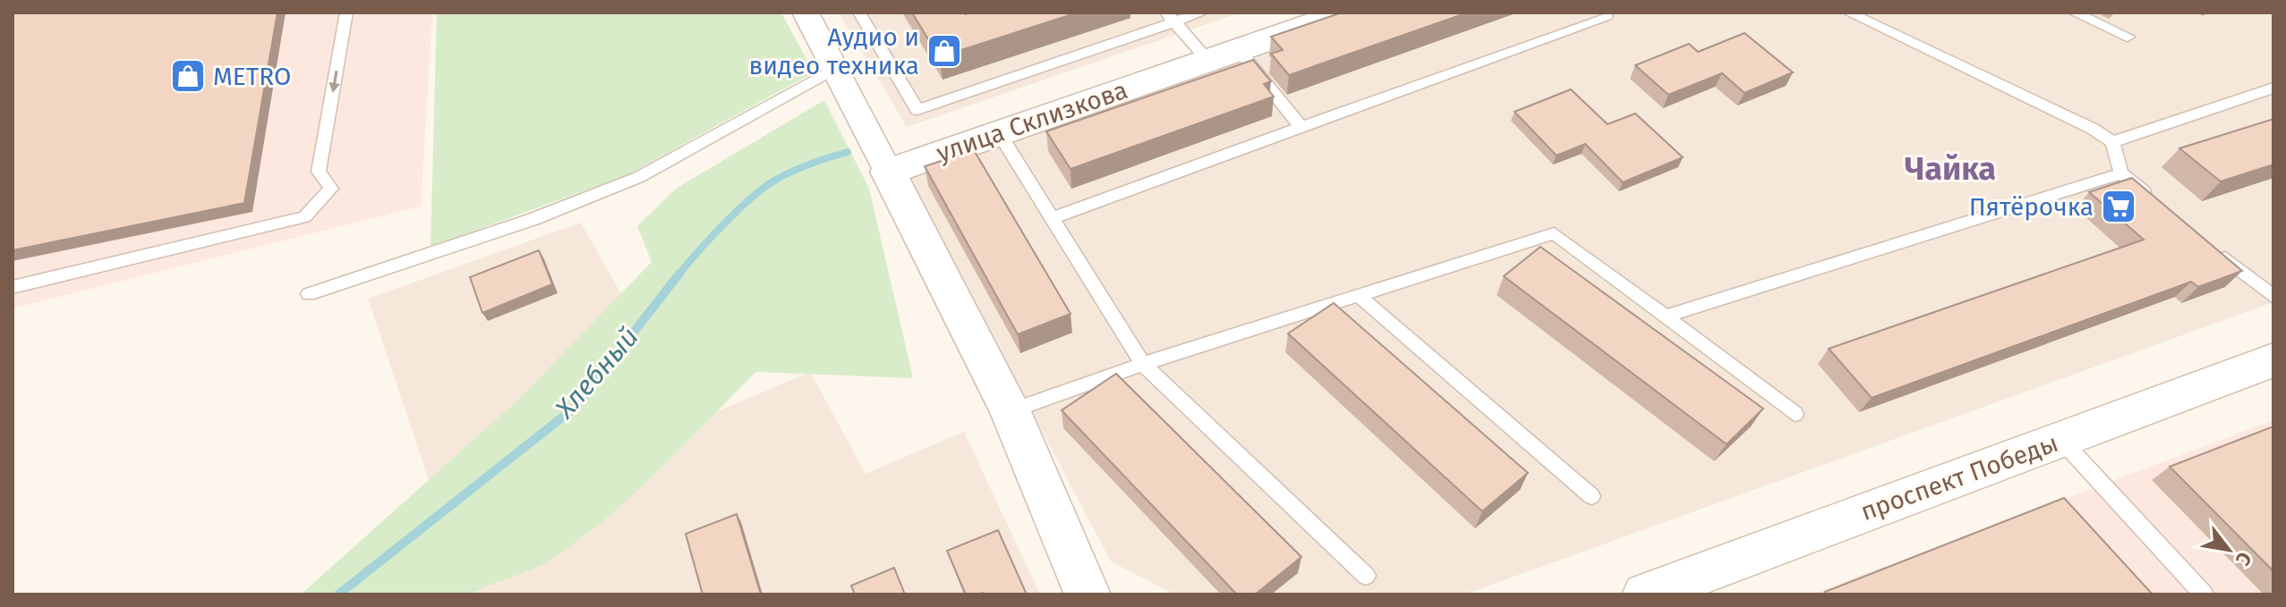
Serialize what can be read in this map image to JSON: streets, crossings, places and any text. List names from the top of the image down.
{
  "streets": {
    "street": ["улица Склизкова", "проспект Победы"]
  },
  "districts": ["Чайка"],
  "water": ["Хлебный"],
  "places": {
    "shop": ["Аудио и видео техника", "METRO"],
    "supermarket": ["Пятёрочка"]
  },
  "north": "bottom right"
}
